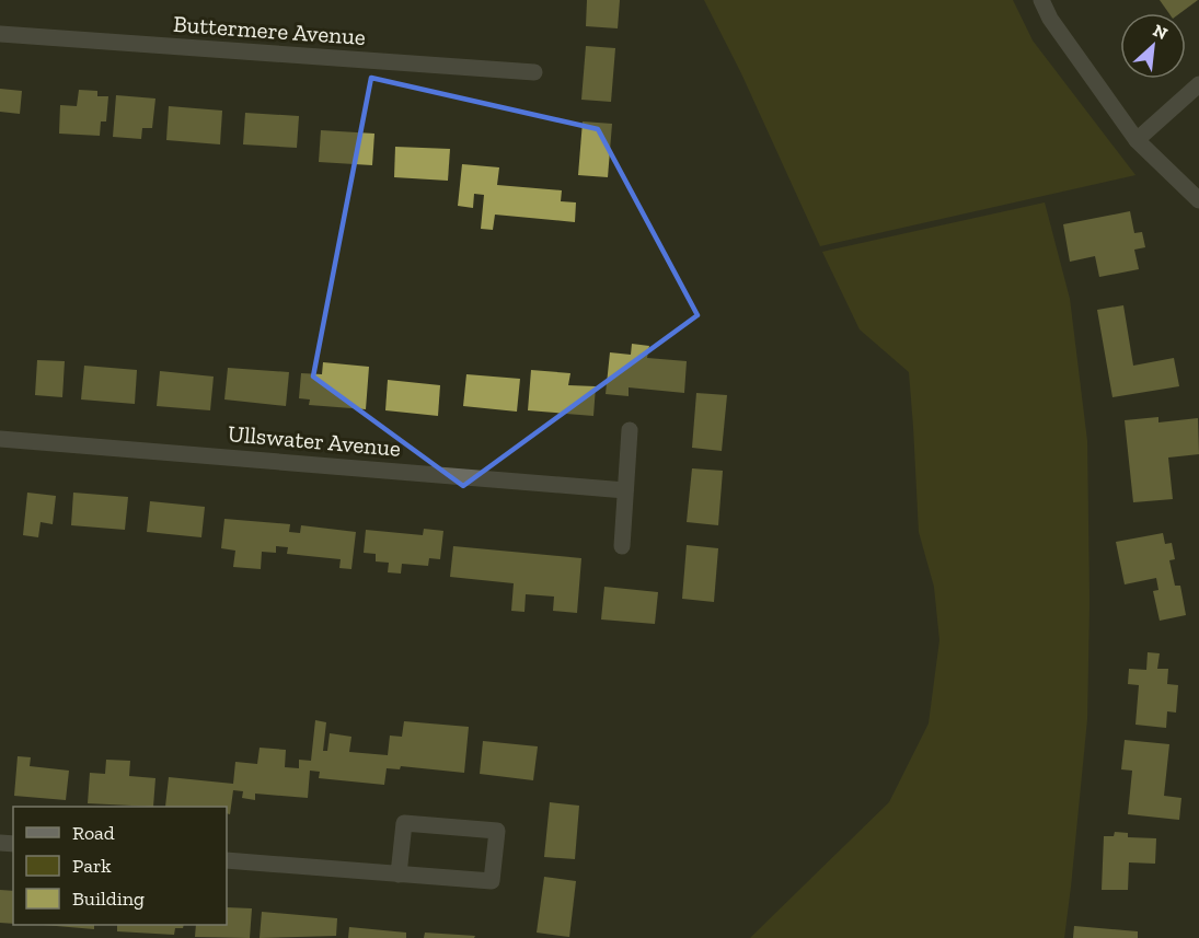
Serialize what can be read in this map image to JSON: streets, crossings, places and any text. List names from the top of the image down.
{
  "streets": {
    "street": ["Buttermere Avenue", "Ullswater Avenue"]
  },
  "legend": ["Road", "Park", "Building"],
  "north": "top right"
}
